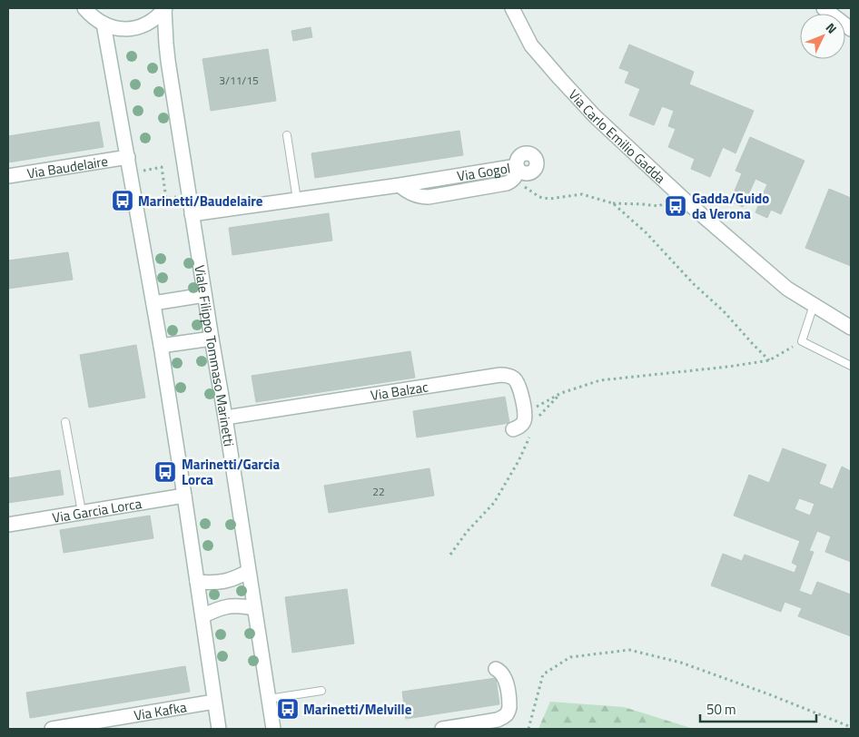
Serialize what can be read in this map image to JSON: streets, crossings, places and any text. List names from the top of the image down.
{
  "streets": {
    "street": [
      "Via Carlo Emilio Gadda",
      "Via Baudelaire",
      "Via Gogol",
      "Viale Filippo Tommaso Marinetti",
      "Via Balzac",
      "Via Garcia Lorca",
      "Via Kafka"
    ]
  },
  "crossings": [
    ["Via Gogol", "Viale Filippo Tommaso Marinetti"],
    ["Viale Filippo Tommaso Marinetti", "Via Balzac"]
  ],
  "places": {
    "bus stop": [
      "Marinetti/Baudelaire",
      "Gadda/Guido da Verona",
      "Marinetti/Garcia Lorca",
      "Marinetti/Melville"
    ]
  },
  "house_numbers": ["3/11/15", "22"],
  "scale_bar": "50 m",
  "north": "top right"
}
